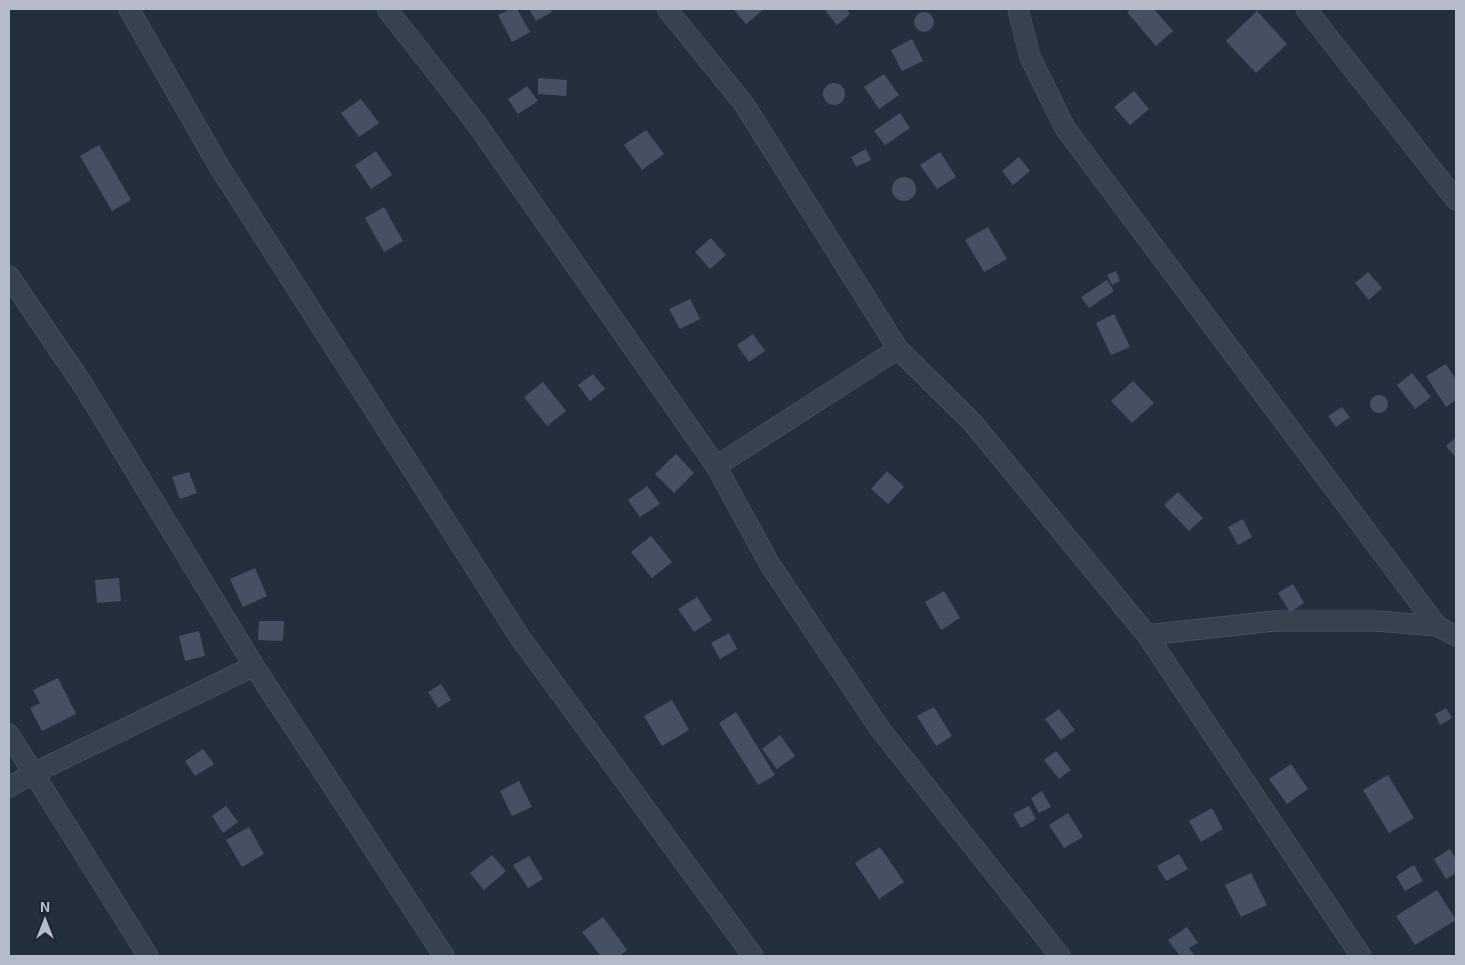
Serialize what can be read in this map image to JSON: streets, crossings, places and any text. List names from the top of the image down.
{
  "north": "top"
}
